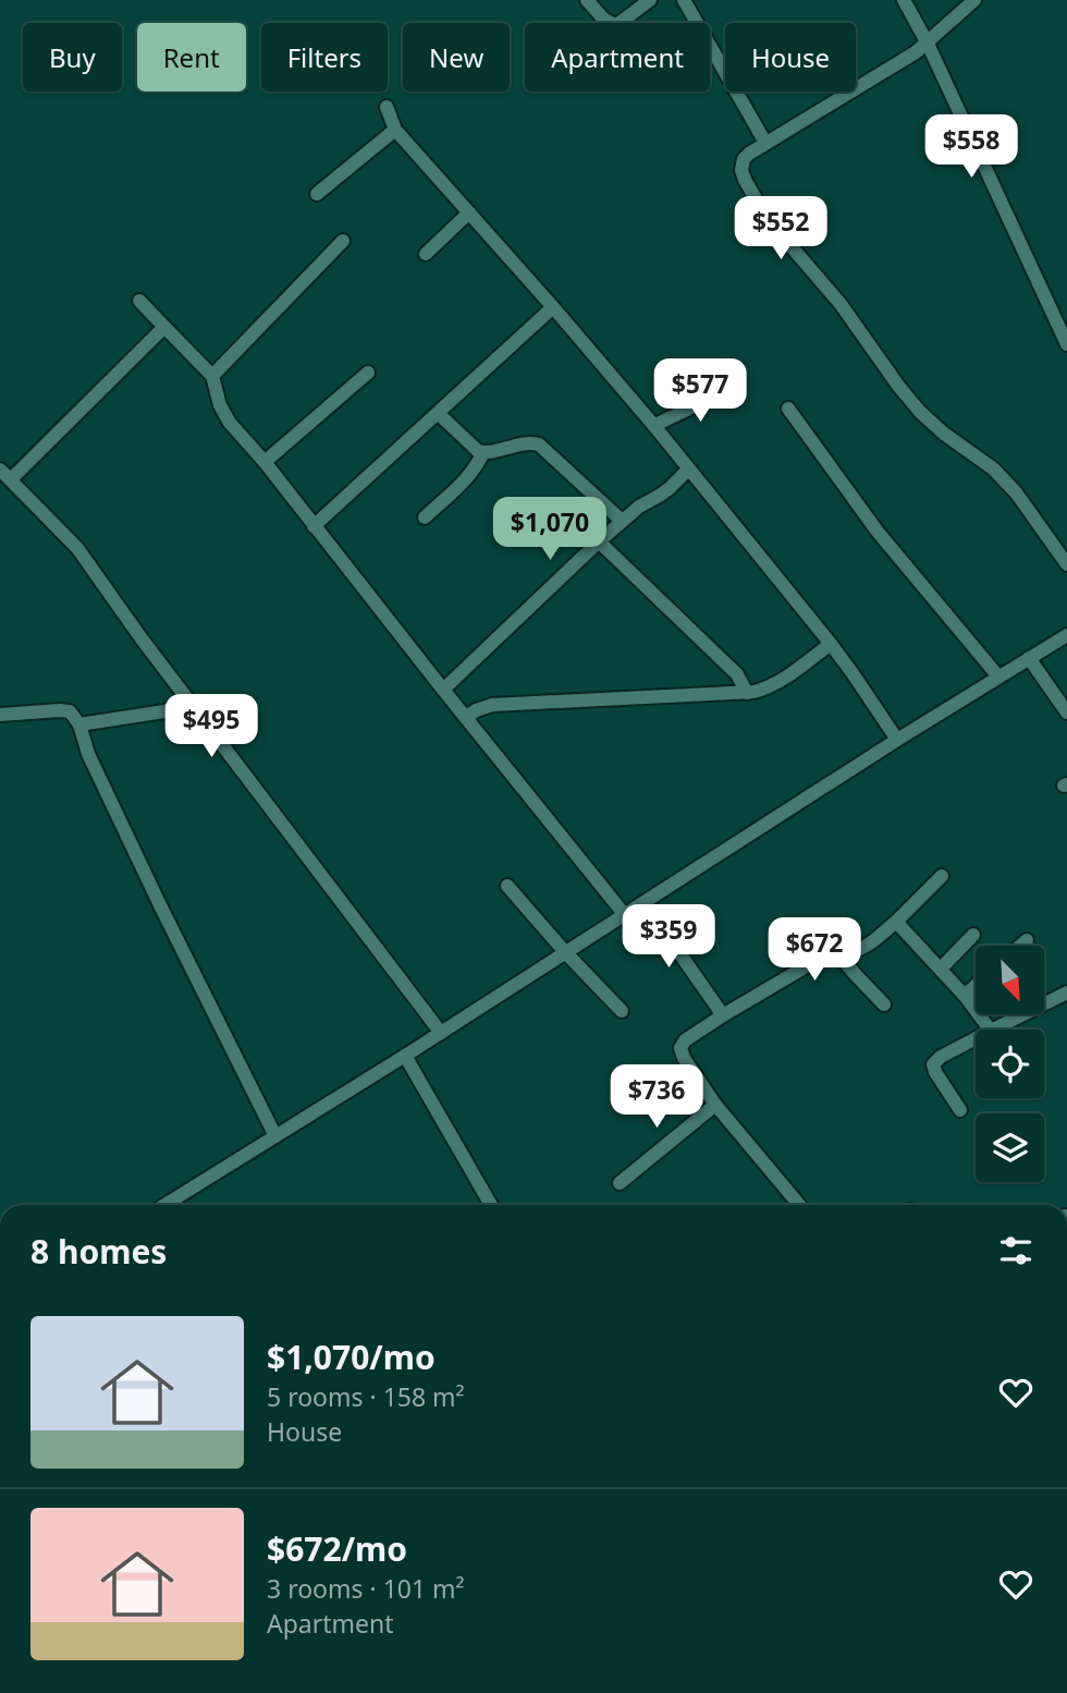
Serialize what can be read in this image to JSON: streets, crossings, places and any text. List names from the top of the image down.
{
  "north": "bottom right",
  "page": {
    "chip": [
      "Buy",
      "Rent",
      "Filters",
      "New",
      "Apartment",
      "House"
    ],
    "price": [
      "$558",
      "$552",
      "$577",
      "$1,070",
      "$495",
      "$359",
      "$672",
      "$736"
    ],
    "heading": "8 homes",
    "list": [
      {
        "name": "$1,070/mo",
        "note": "5 rooms · 158 m² · House"
      },
      {
        "name": "$672/mo",
        "note": "3 rooms · 101 m² · Apartment"
      }
    ]
  }
}
